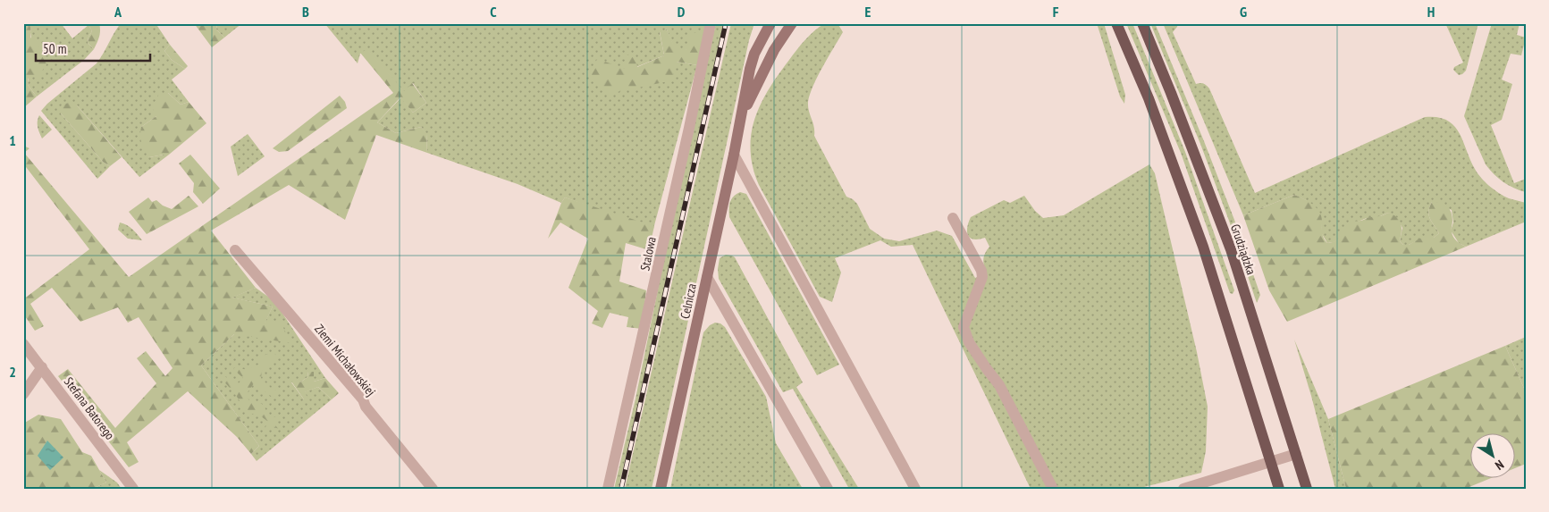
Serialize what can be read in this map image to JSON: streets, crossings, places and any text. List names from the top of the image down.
{
  "streets": {
    "main road": ["Grudziądzka"],
    "street": [
      "Stalowa",
      "Celnicza",
      "Ziemi Michałowskiej",
      "Stefana Batorego"
    ]
  },
  "scale_bar": "50 m",
  "north": "bottom right",
  "grid": {
    "columns": [
      "A",
      "B",
      "C",
      "D",
      "E",
      "F",
      "G",
      "H"
    ],
    "rows": ["1", "2"]
  }
}
